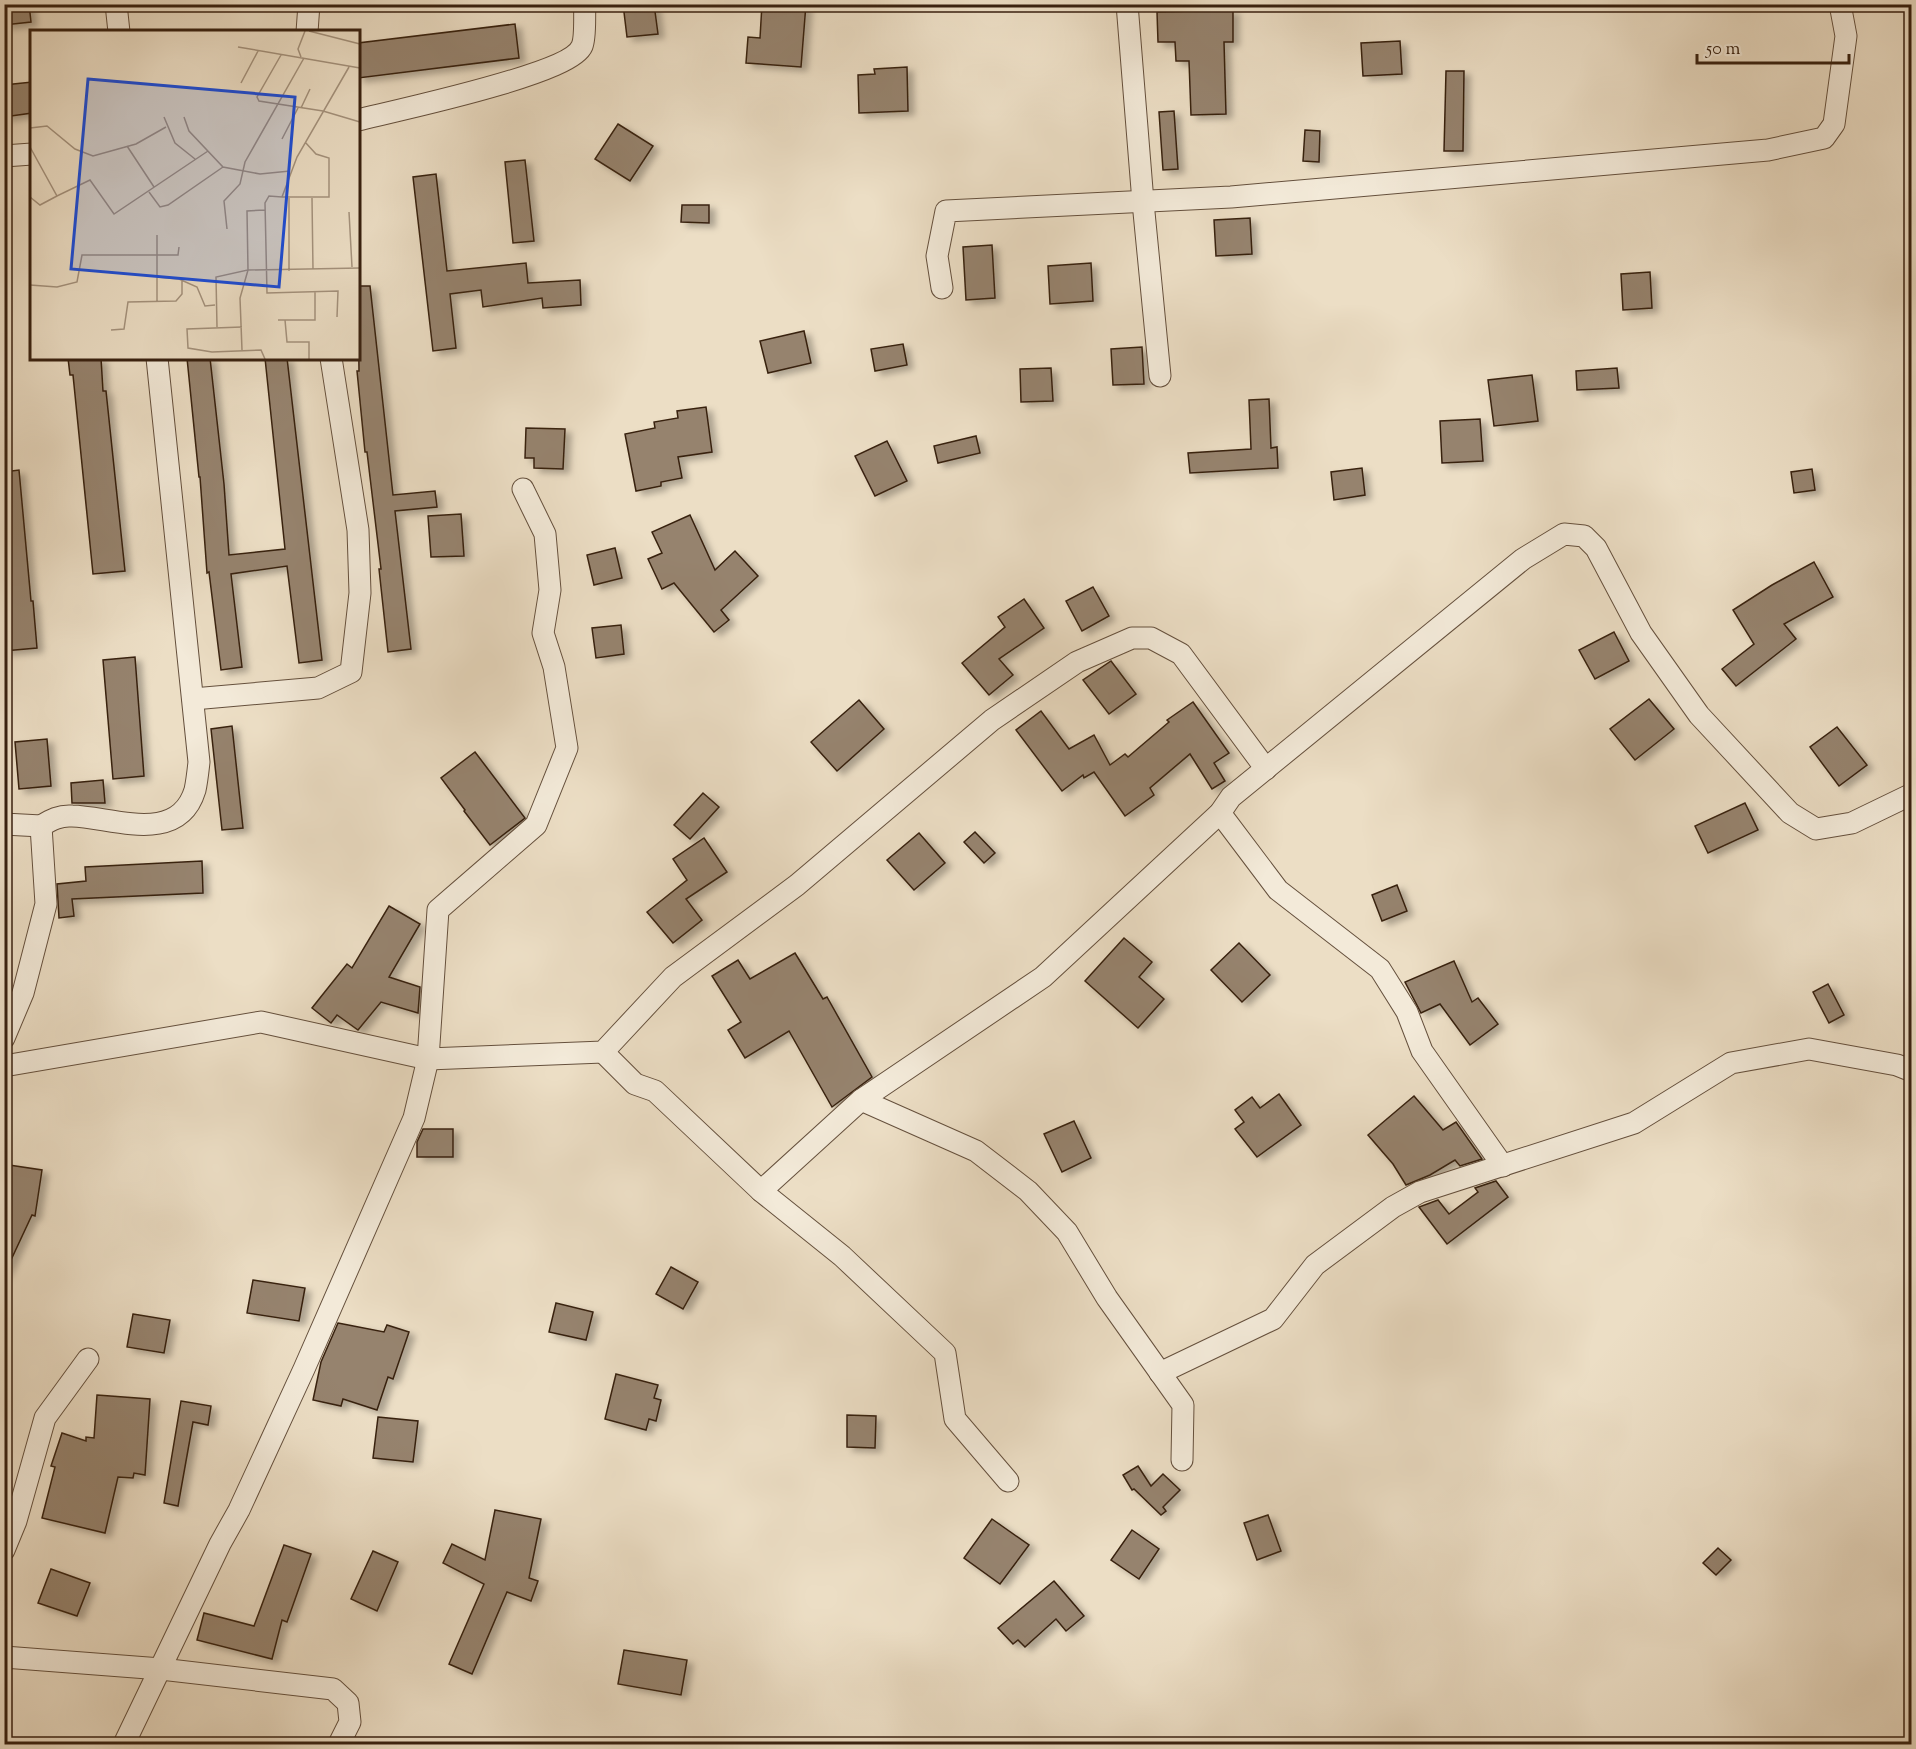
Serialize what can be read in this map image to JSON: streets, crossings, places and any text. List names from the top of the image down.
{
  "scale_bar": "50 m"
}
